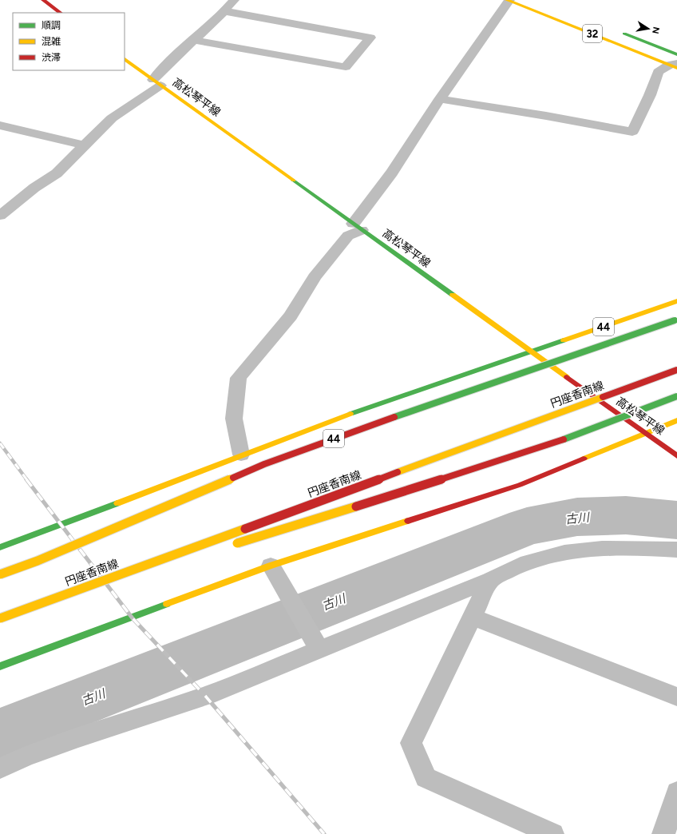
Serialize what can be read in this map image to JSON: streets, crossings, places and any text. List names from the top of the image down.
{
  "streets": {
    "main road": [
      "32",
      "高松琴平線",
      "44",
      "円座香南線"
    ]
  },
  "crossings": [
    ["高松琴平線", "44"]
  ],
  "water": ["古川"],
  "legend": ["順調", "混雑", "渋滞"],
  "north": "right"
}
